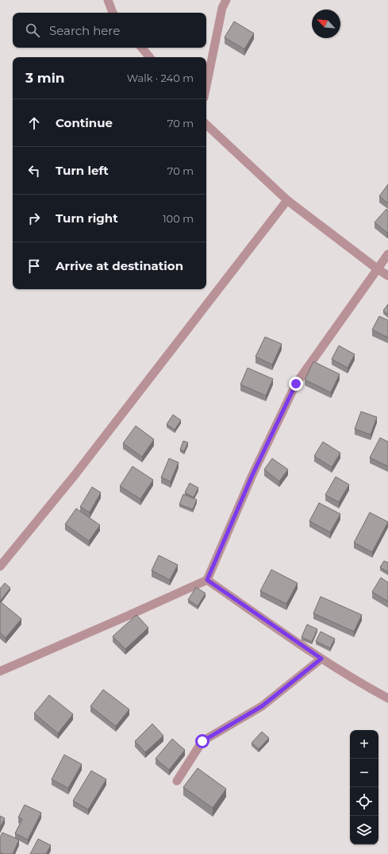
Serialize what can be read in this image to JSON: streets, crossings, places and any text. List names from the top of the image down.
{
  "north": "top left",
  "page": {
    "search": "Search here",
    "heading": ["3 min", "Walk · 240 m"],
    "list": [
      ["Continue", "70 m"],
      ["Turn left", "70 m"],
      ["Turn right", "100 m"],
      "Arrive at destination"
    ],
    "map_buttons": ["+", "−"]
  }
}
